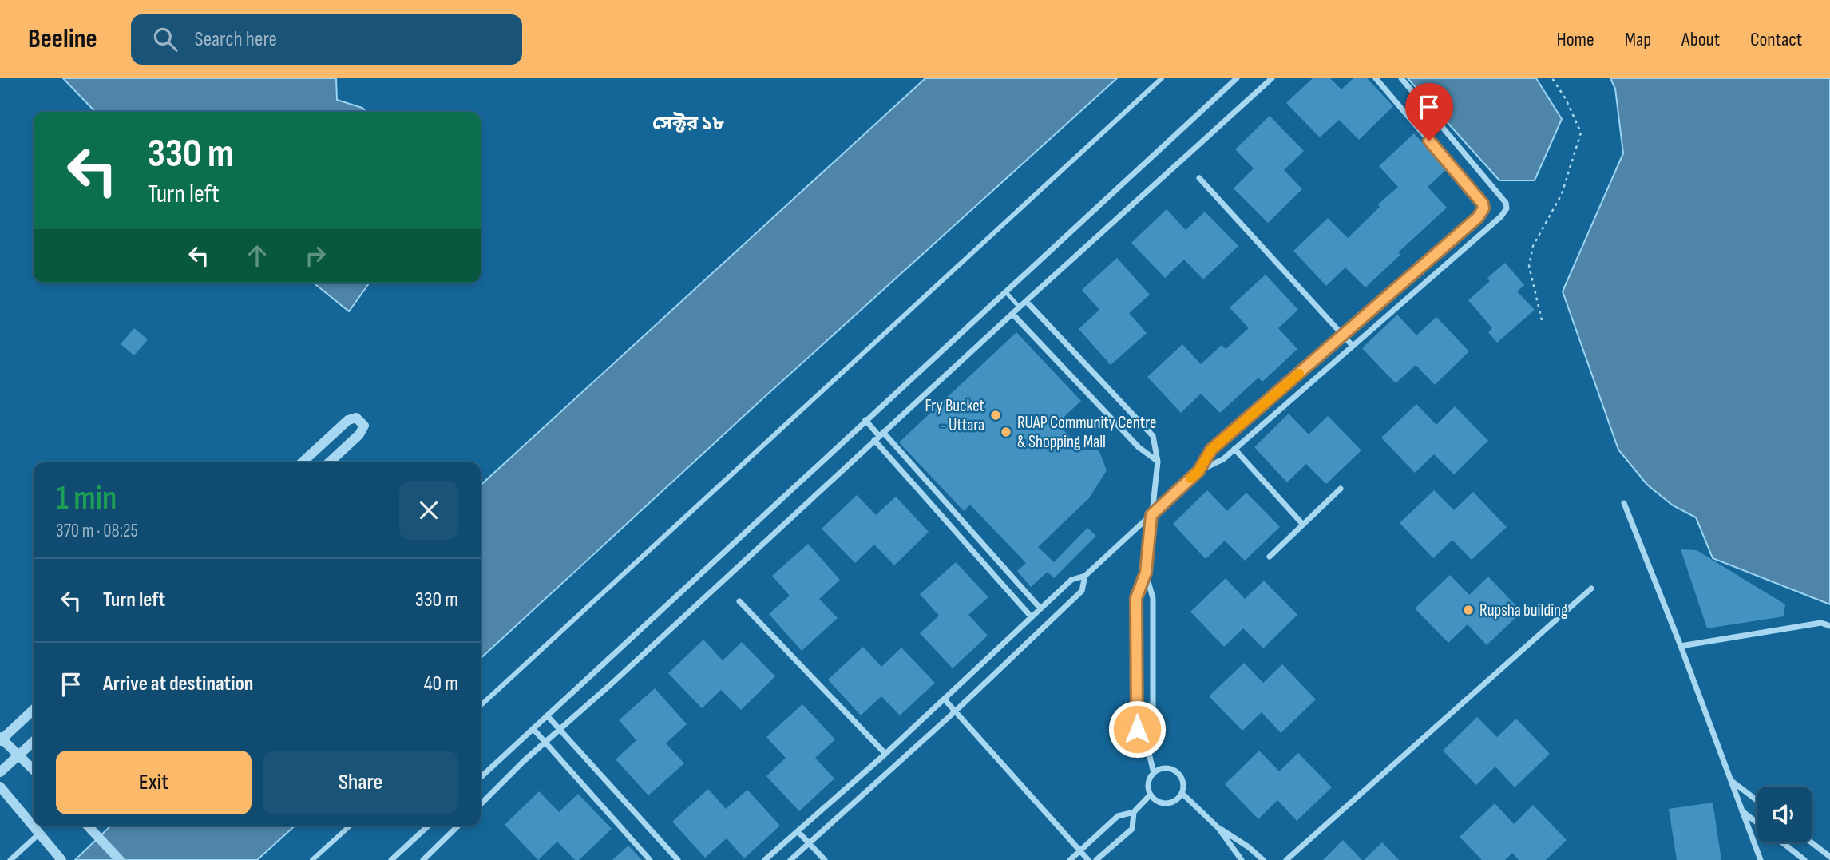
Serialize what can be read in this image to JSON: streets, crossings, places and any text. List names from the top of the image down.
{
  "districts": ["সেক্টর ১৮"],
  "places": ["Fry Bucket - Uttara", "RUAP Community Centre & Shopping Mall", "Rupsha building"],
  "page": {
    "header": "Beeline",
    "search": "Search here",
    "nav": [
      "Home",
      "Map",
      "About",
      "Contact"
    ],
    "turn": ["330 m", "Turn left"],
    "heading": ["1 min", "370 m · 08:25"],
    "list": [
      {
        "name": "Turn left",
        "value": "330 m"
      },
      {
        "name": "Arrive at destination",
        "value": "40 m"
      }
    ],
    "buttons": ["Exit", "Share"]
  }
}
